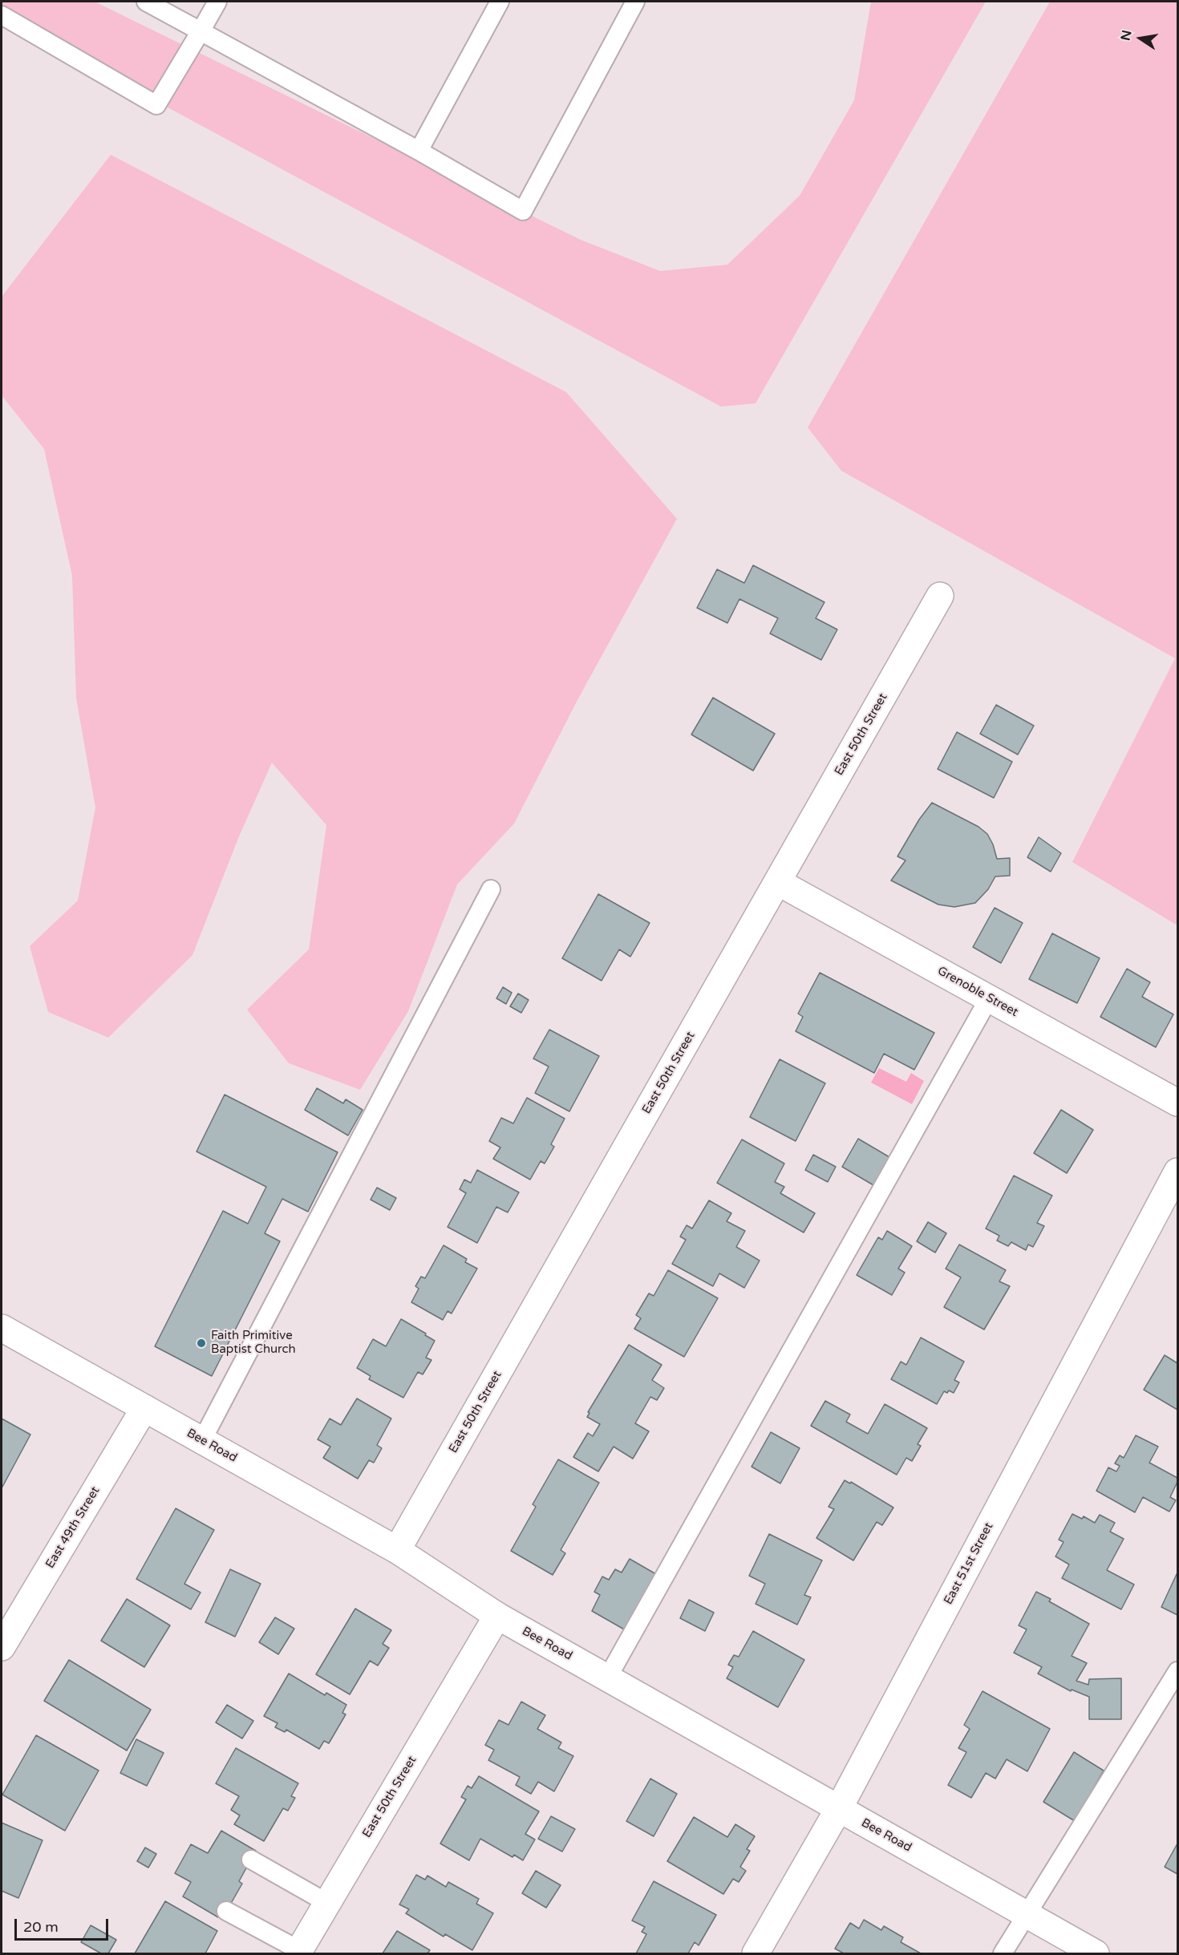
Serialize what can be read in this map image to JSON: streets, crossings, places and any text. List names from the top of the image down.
{
  "streets": {
    "street": [
      "East 50th Street",
      "Grenoble Street",
      "Bee Road",
      "East 49th Street",
      "East 51st Street"
    ]
  },
  "crossings": [
    ["East 50th Street", "Grenoble Street"],
    ["East 50th Street", "Bee Road"],
    ["Bee Road", "East 49th Street"],
    ["Bee Road", "East 51st Street"]
  ],
  "places": ["Faith Primitive Baptist Church"],
  "scale_bar": "20 m",
  "north": "left"
}
